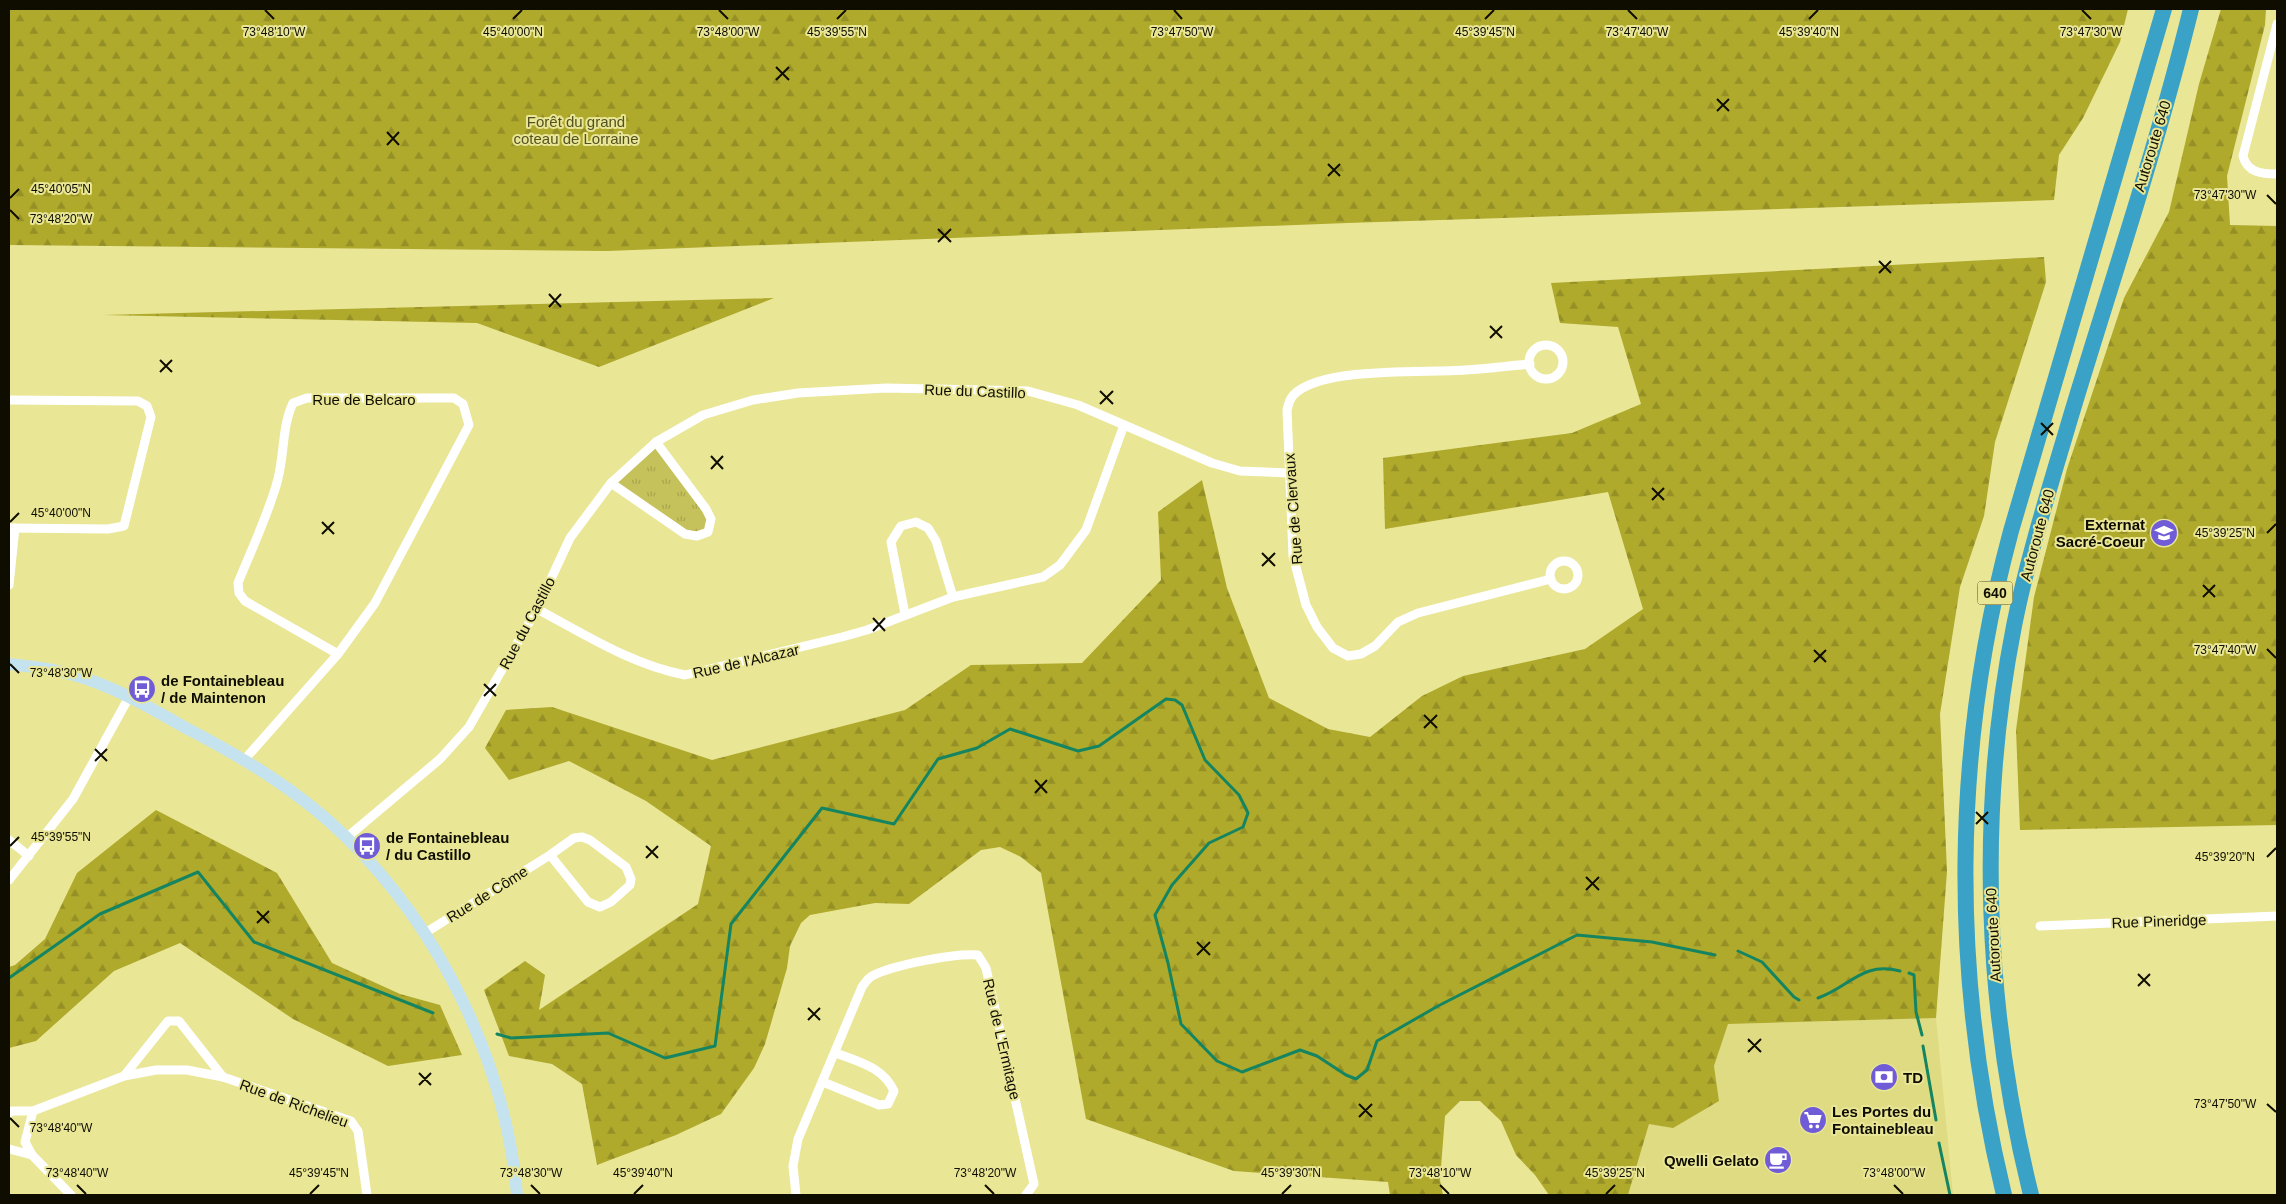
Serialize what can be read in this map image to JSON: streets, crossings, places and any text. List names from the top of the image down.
{
  "streets": {
    "highway": ["Autoroute 640", "640"],
    "street": [
      "Rue du Castillo",
      "Rue de Belcaro",
      "Rue de Clervaux",
      "Rue de l'Alcazar",
      "Rue de Côme",
      "Rue Pineridge",
      "Rue de L'Ermitage",
      "Rue de Richelieu"
    ]
  },
  "crossings": [
    ["Rue du Castillo", "Rue de Clervaux"],
    ["Rue du Castillo", "Rue de l'Alcazar"]
  ],
  "parks": ["Forêt du grand coteau de Lorraine"],
  "places": {
    "school or university": ["Externat Sacré-Coeur"],
    "bus stop": ["de Fontainebleau / de Maintenon", "de Fontainebleau / du Castillo"],
    "bank": ["TD"],
    "supermarket": ["Les Portes du Fontainebleau"],
    "cafe": ["Qwelli Gelato"]
  },
  "coordinates": [
    "73°47'40\"W",
    "73°47'30\"W",
    "73°48'10\"W",
    "45°40'00\"N",
    "73°48'00\"W",
    "45°39'55\"N",
    "73°47'50\"W",
    "45°39'45\"N",
    "45°39'40\"N",
    "45°40'05\"N",
    "73°48'20\"W",
    "45°39'25\"N",
    "73°48'30\"W",
    "45°39'20\"N",
    "73°48'40\"W",
    "45°39'30\"N"
  ]
}
